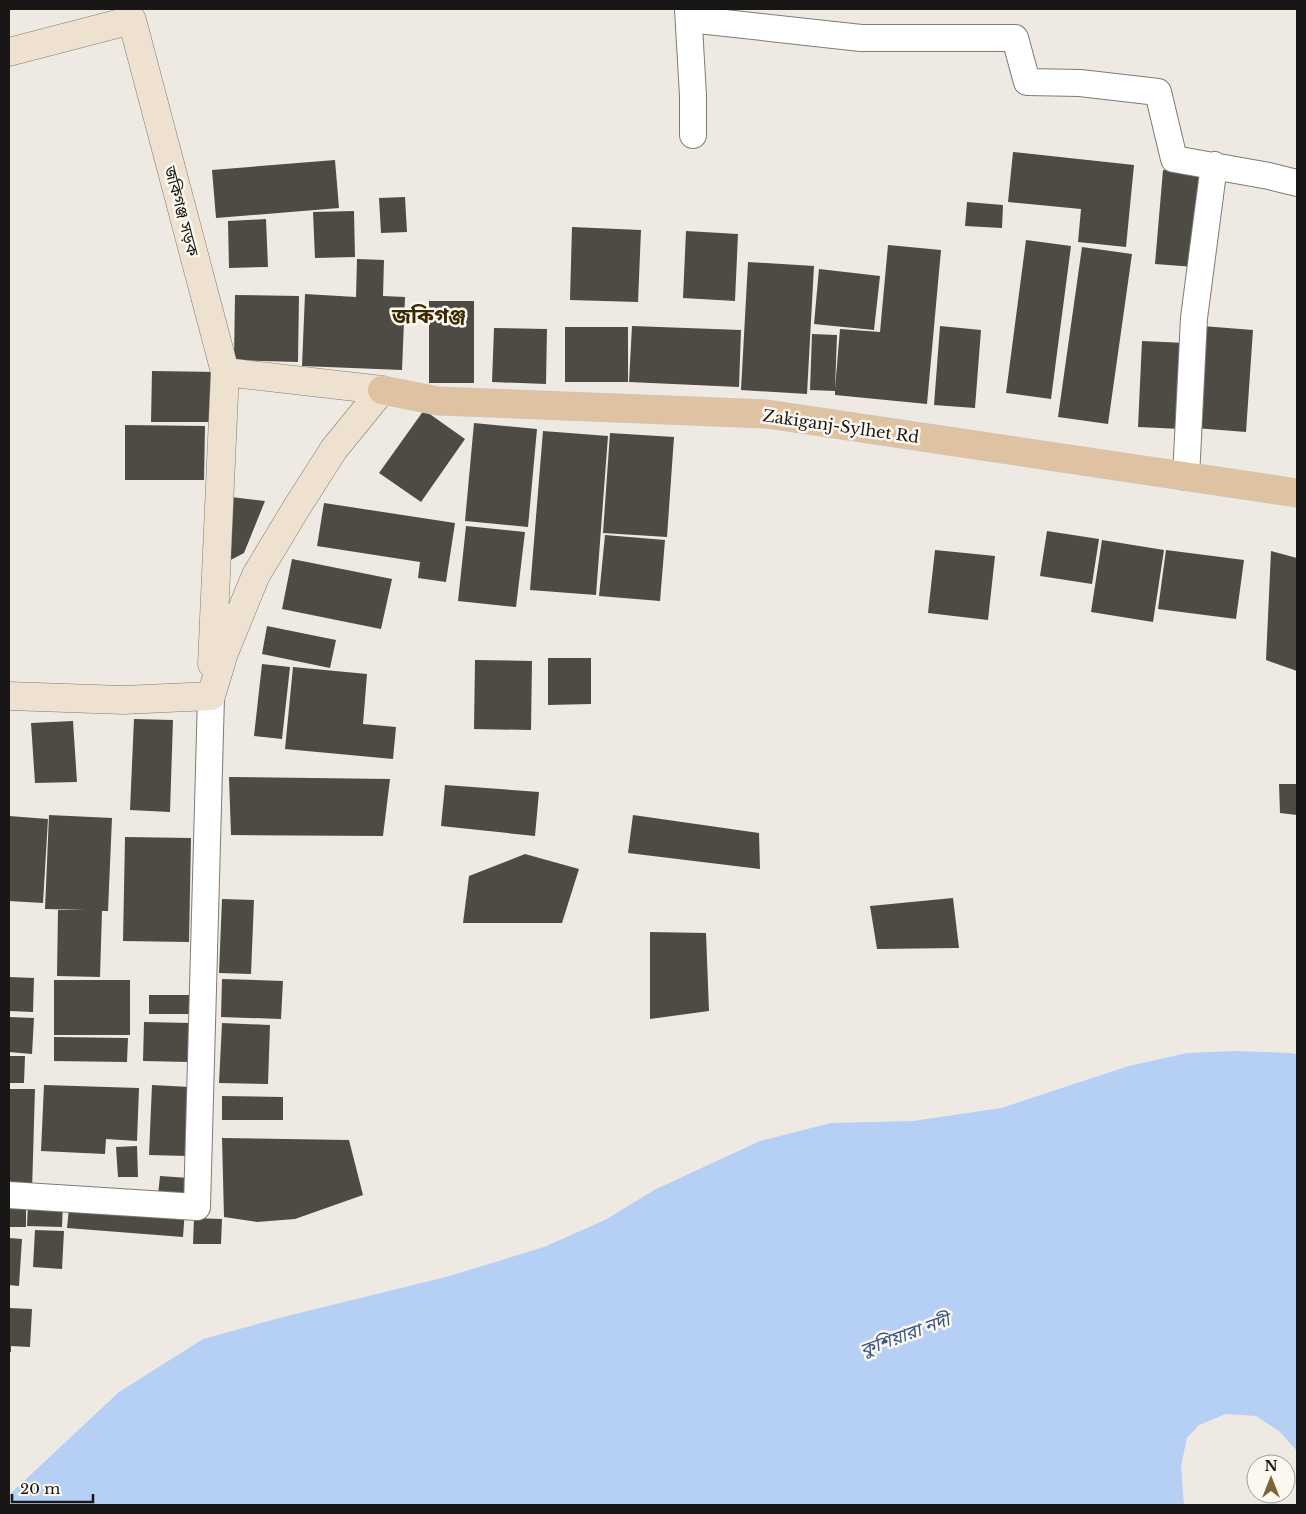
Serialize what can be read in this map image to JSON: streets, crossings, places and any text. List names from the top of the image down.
{
  "streets": {
    "main road": ["Zakiganj-Sylhet Rd"],
    "street": ["জকিগঞ্জ সড়ক"]
  },
  "districts": ["জকিগঞ্জ"],
  "water": ["কুশিয়ারা নদী"],
  "scale_bar": "20 m",
  "north": "top"
}
